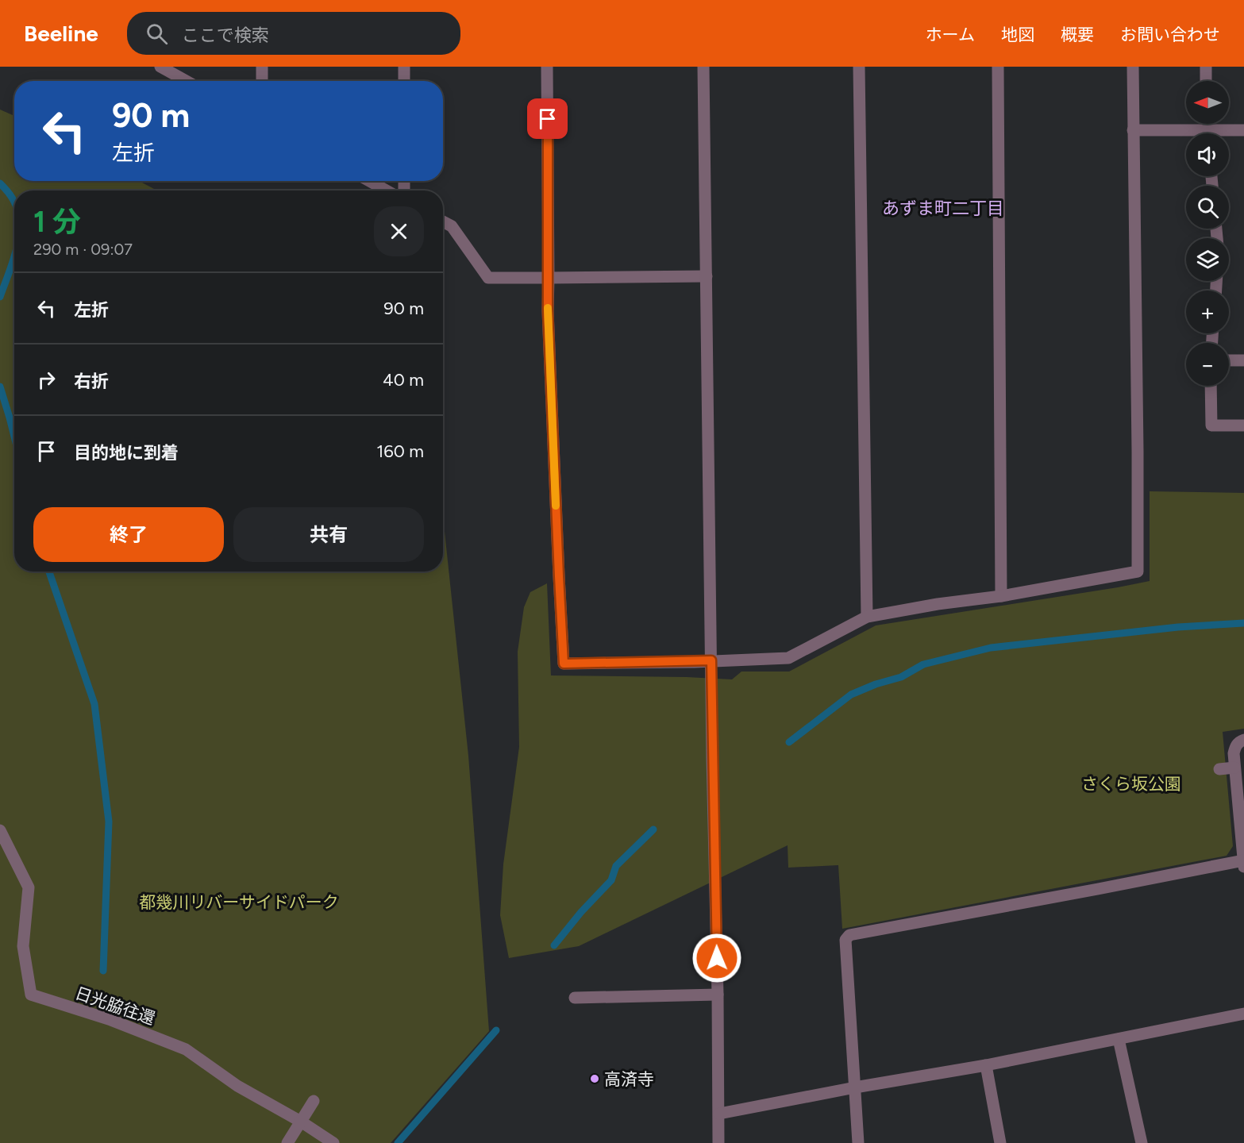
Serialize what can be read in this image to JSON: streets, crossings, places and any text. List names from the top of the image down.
{
  "streets": {
    "street": ["日光脇往還"]
  },
  "districts": ["あずま町二丁目"],
  "parks": ["さくら坂公園", "都幾川リバーサイドパーク"],
  "places": ["高済寺"],
  "north": "left",
  "page": {
    "header": "Beeline",
    "search": "ここで検索",
    "nav": [
      "ホーム",
      "地図",
      "概要",
      "お問い合わせ"
    ],
    "map_buttons": ["+", "−"],
    "turn": ["90 m", "左折"],
    "heading": ["1 分", "290 m · 09:07"],
    "list": [
      {
        "name": "左折",
        "value": "90 m"
      },
      {
        "name": "右折",
        "value": "40 m"
      },
      {
        "name": "目的地に到着",
        "value": "160 m"
      }
    ],
    "buttons": ["終了", "共有"]
  }
}
